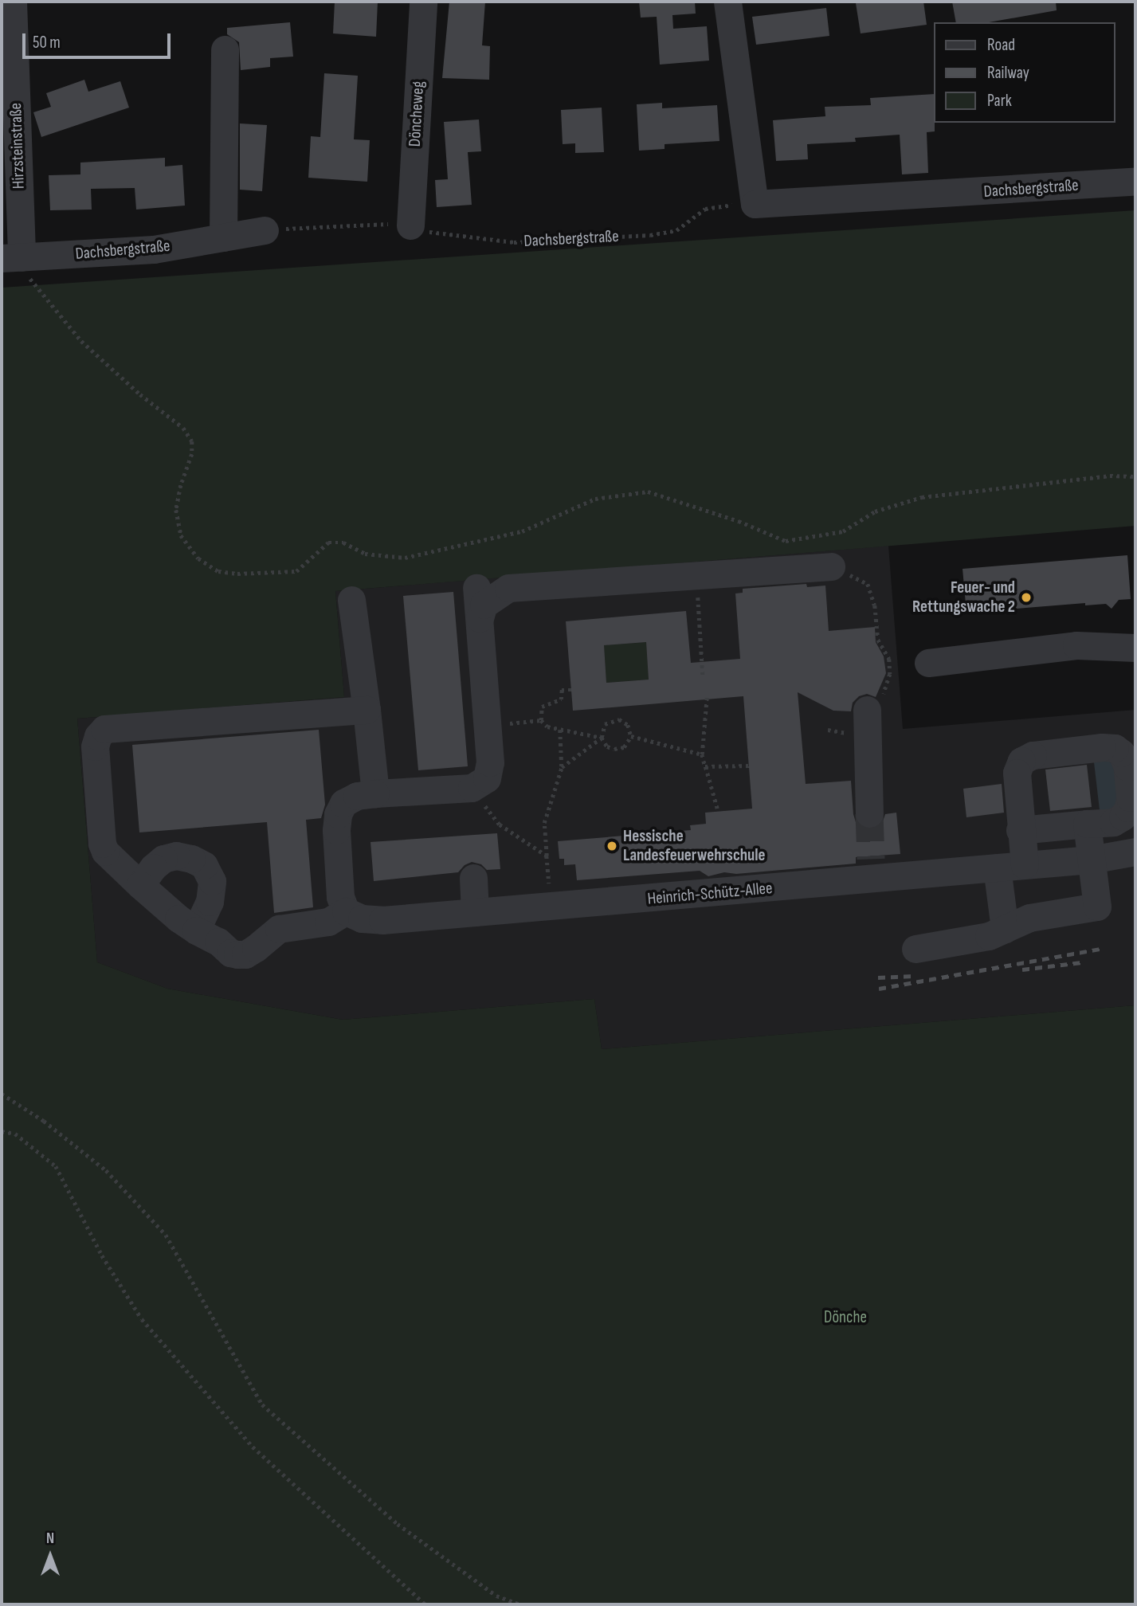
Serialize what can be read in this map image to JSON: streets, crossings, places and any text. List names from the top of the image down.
{
  "streets": {
    "street": [
      "Döncheweg",
      "Hirzsteinstraße",
      "Dachsbergstraße",
      "Heinrich-Schütz-Allee"
    ]
  },
  "crossings": [
    ["Döncheweg", "Dachsbergstraße"],
    ["Hirzsteinstraße", "Dachsbergstraße"]
  ],
  "parks": ["Dönche"],
  "places": ["Feuer- und Rettungswache 2", "Hessische Landesfeuerwehrschule"],
  "legend": ["Road", "Railway", "Park"],
  "scale_bar": "50 m",
  "north": "top"
}
